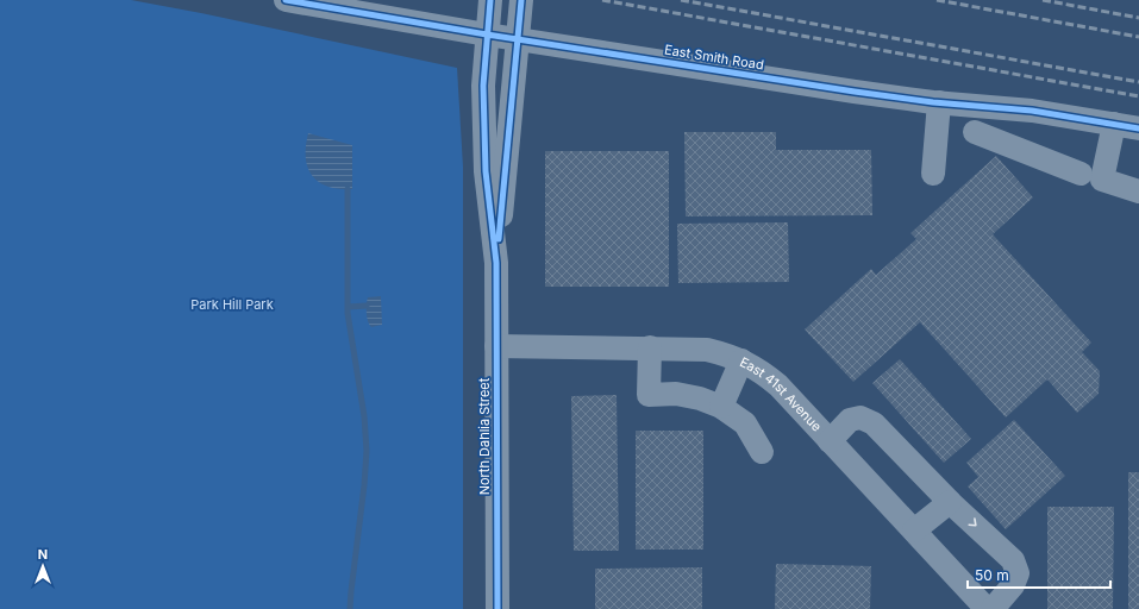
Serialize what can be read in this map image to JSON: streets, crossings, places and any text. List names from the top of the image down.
{
  "streets": {
    "street": ["East Smith Road", "East 41st Avenue", "North Dahlia Street"]
  },
  "crossings": [
    ["East Smith Road", "North Dahlia Street"],
    ["East 41st Avenue", "North Dahlia Street"]
  ],
  "parks": ["Park Hill Park"],
  "scale_bar": "50 m",
  "north": "top"
}
